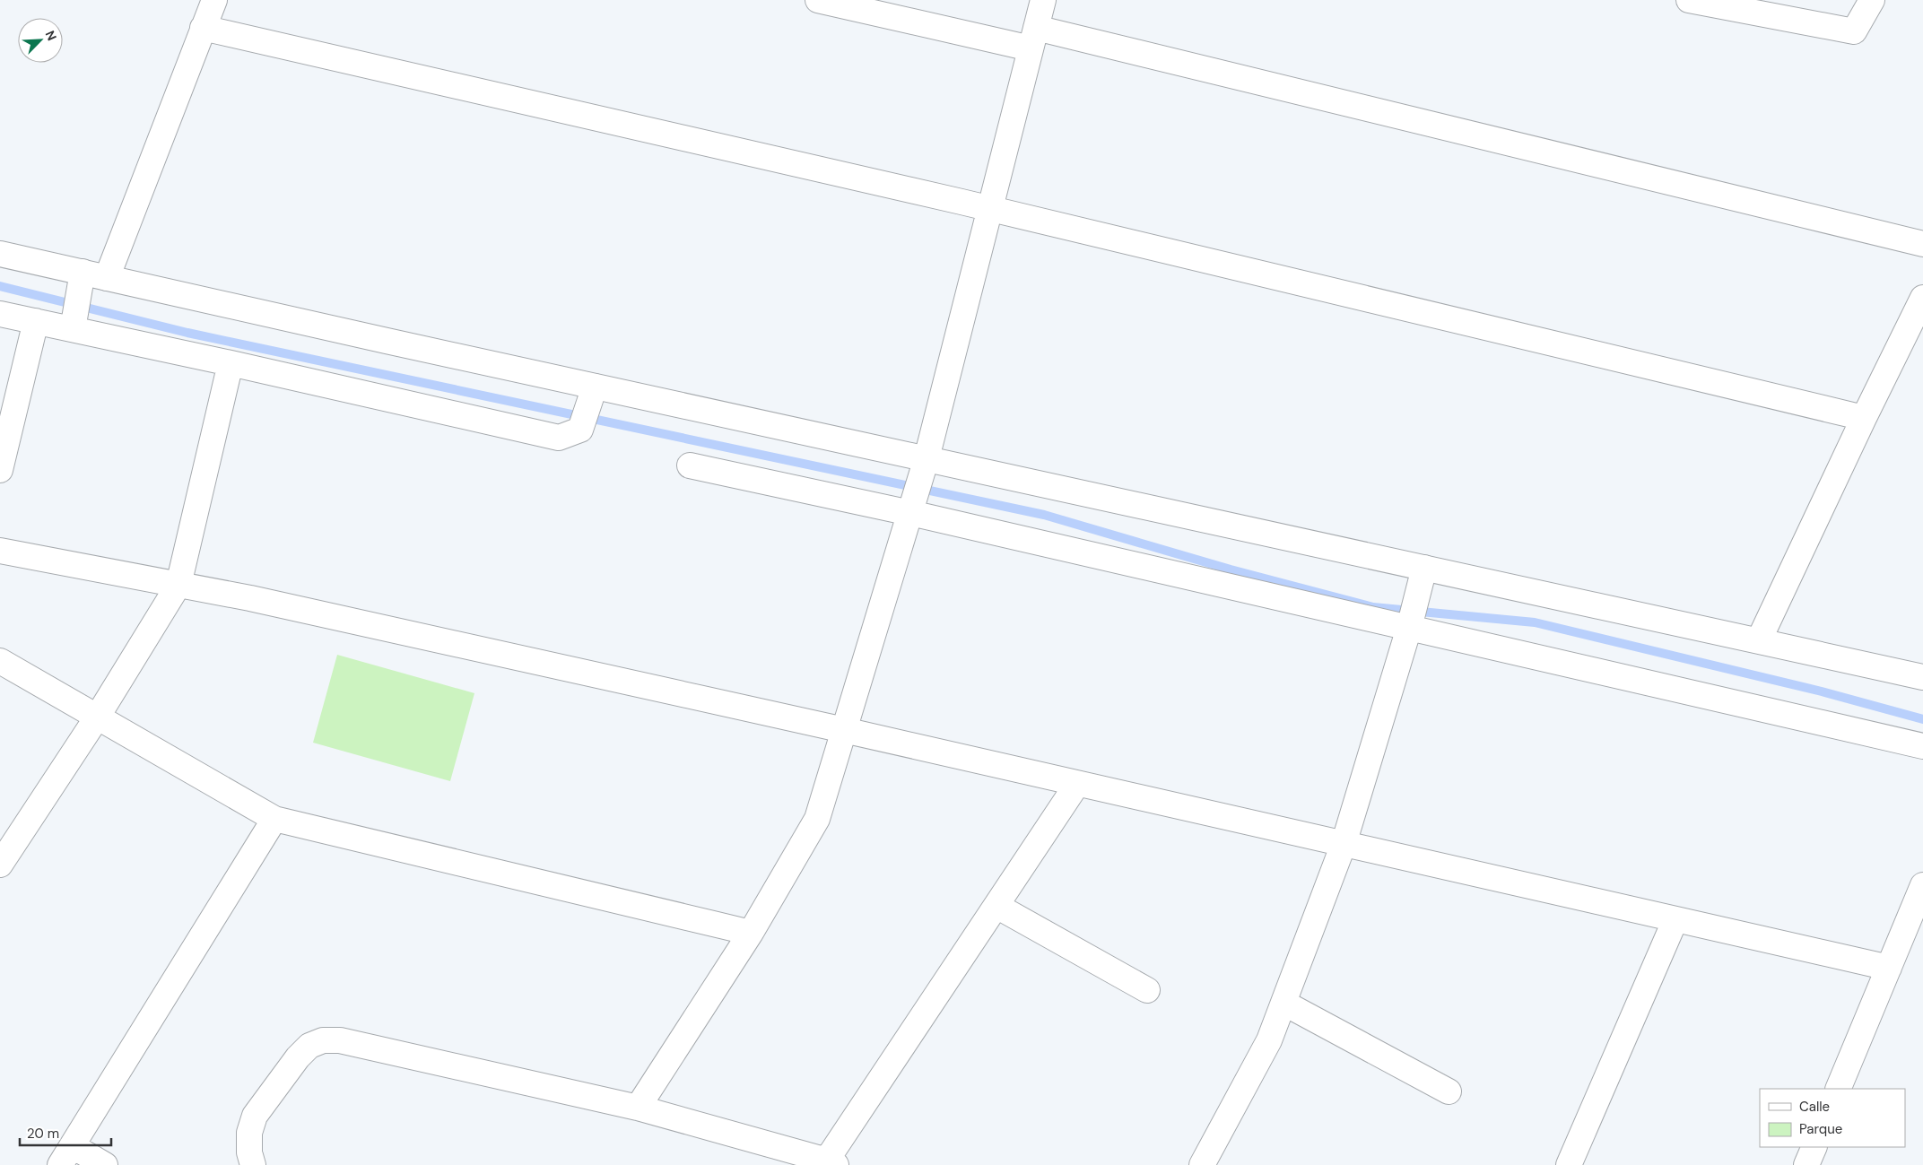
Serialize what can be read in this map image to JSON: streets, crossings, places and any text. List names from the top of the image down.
{
  "legend": ["Calle", "Parque"],
  "scale_bar": "20 m",
  "north": "top right"
}
